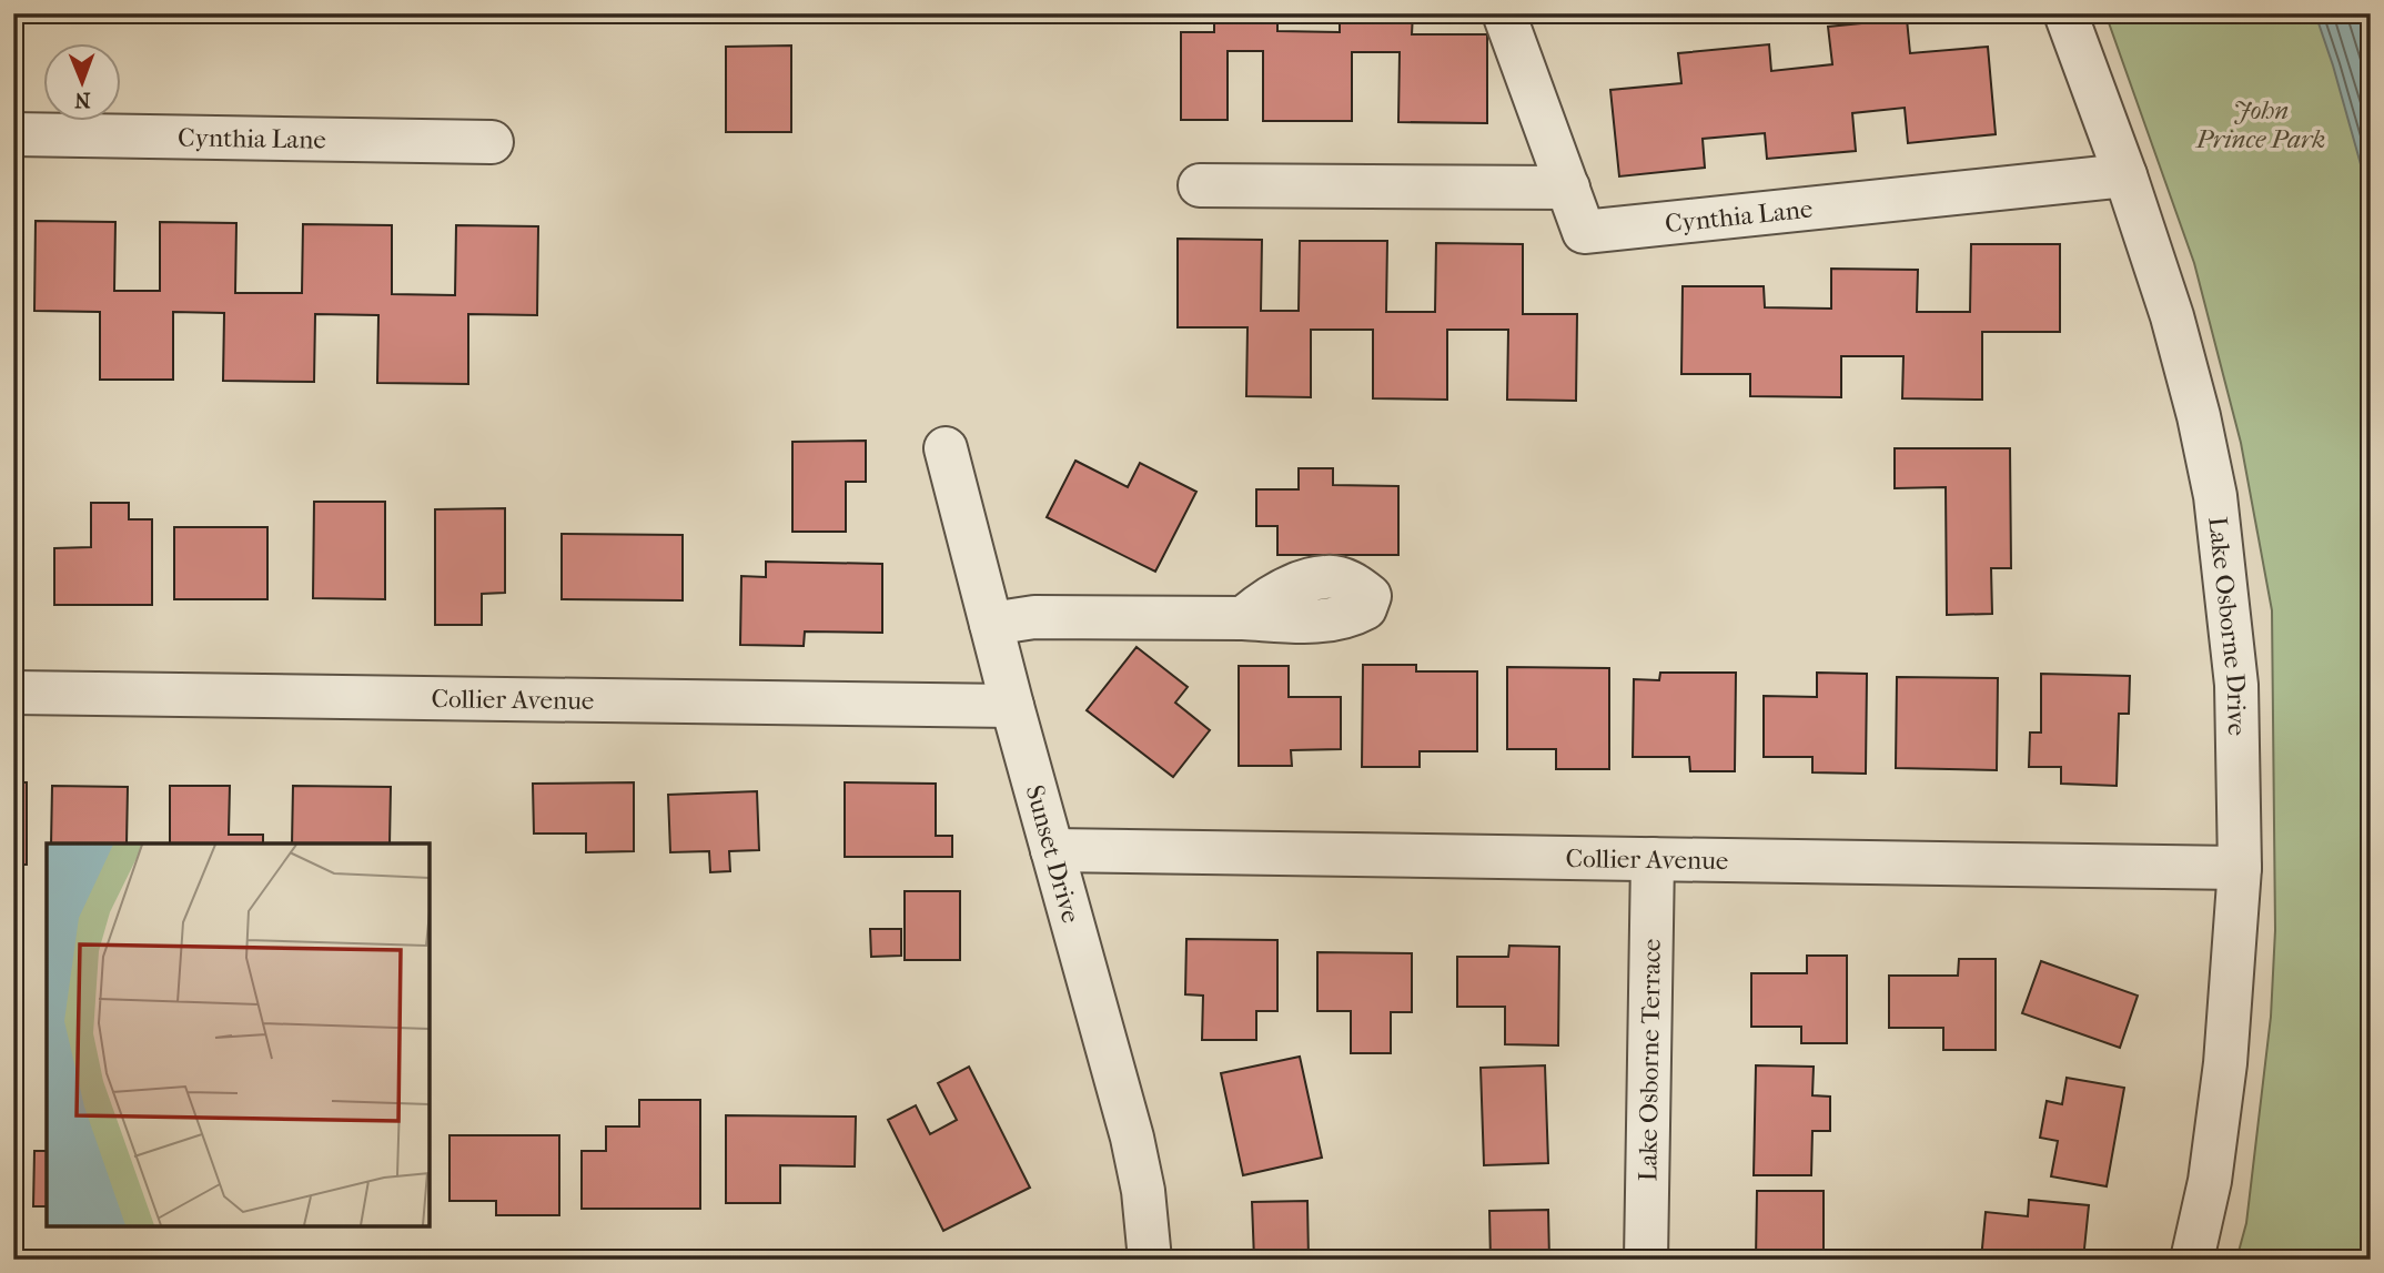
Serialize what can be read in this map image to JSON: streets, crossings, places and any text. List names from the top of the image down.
{
  "streets": {
    "street": [
      "Cynthia Lane",
      "Lake Osborne Drive",
      "Collier Avenue",
      "Sunset Drive",
      "Lake Osborne Terrace"
    ]
  },
  "crossings": [
    ["Cynthia Lane", "Lake Osborne Drive"],
    ["Lake Osborne Drive", "Collier Avenue"],
    ["Collier Avenue", "Sunset Drive"],
    ["Collier Avenue", "Lake Osborne Terrace"]
  ],
  "parks": ["John Prince Park"],
  "north": "bottom"
}
